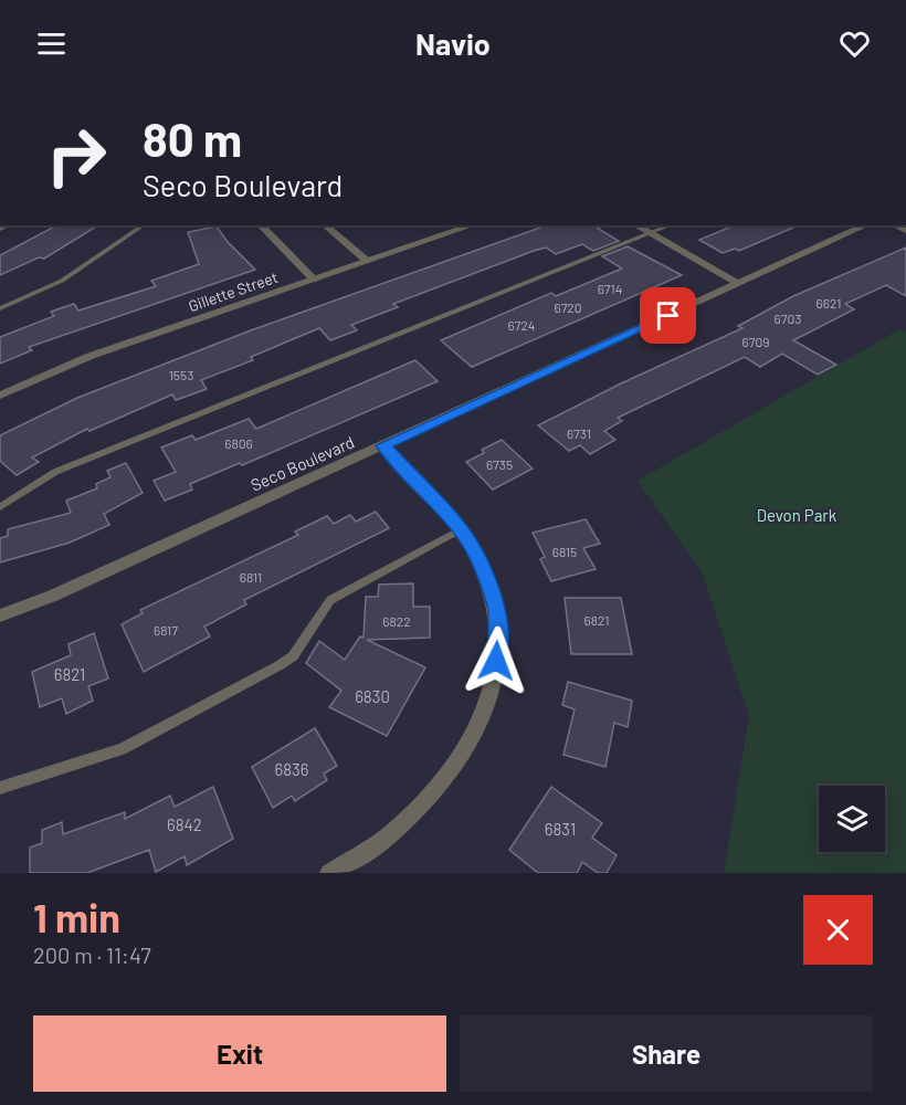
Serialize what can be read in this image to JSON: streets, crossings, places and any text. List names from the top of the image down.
{
  "streets": {
    "street": ["Gillette Street", "Seco Boulevard"]
  },
  "parks": ["Devon Park"],
  "house_numbers": [
    "6714",
    "6621",
    "6720",
    "6703",
    "6724",
    "6709",
    "1553",
    "6731",
    "6806",
    "6735",
    "6815",
    "6811",
    "6821",
    "6822",
    "6817",
    "6821",
    "6830",
    "6836",
    "6842",
    "6831"
  ],
  "page": {
    "header": "Navio",
    "turn": ["80 m", "Seco Boulevard"],
    "heading": ["1 min", "200 m · 11:47"],
    "buttons": ["Exit", "Share"]
  }
}
